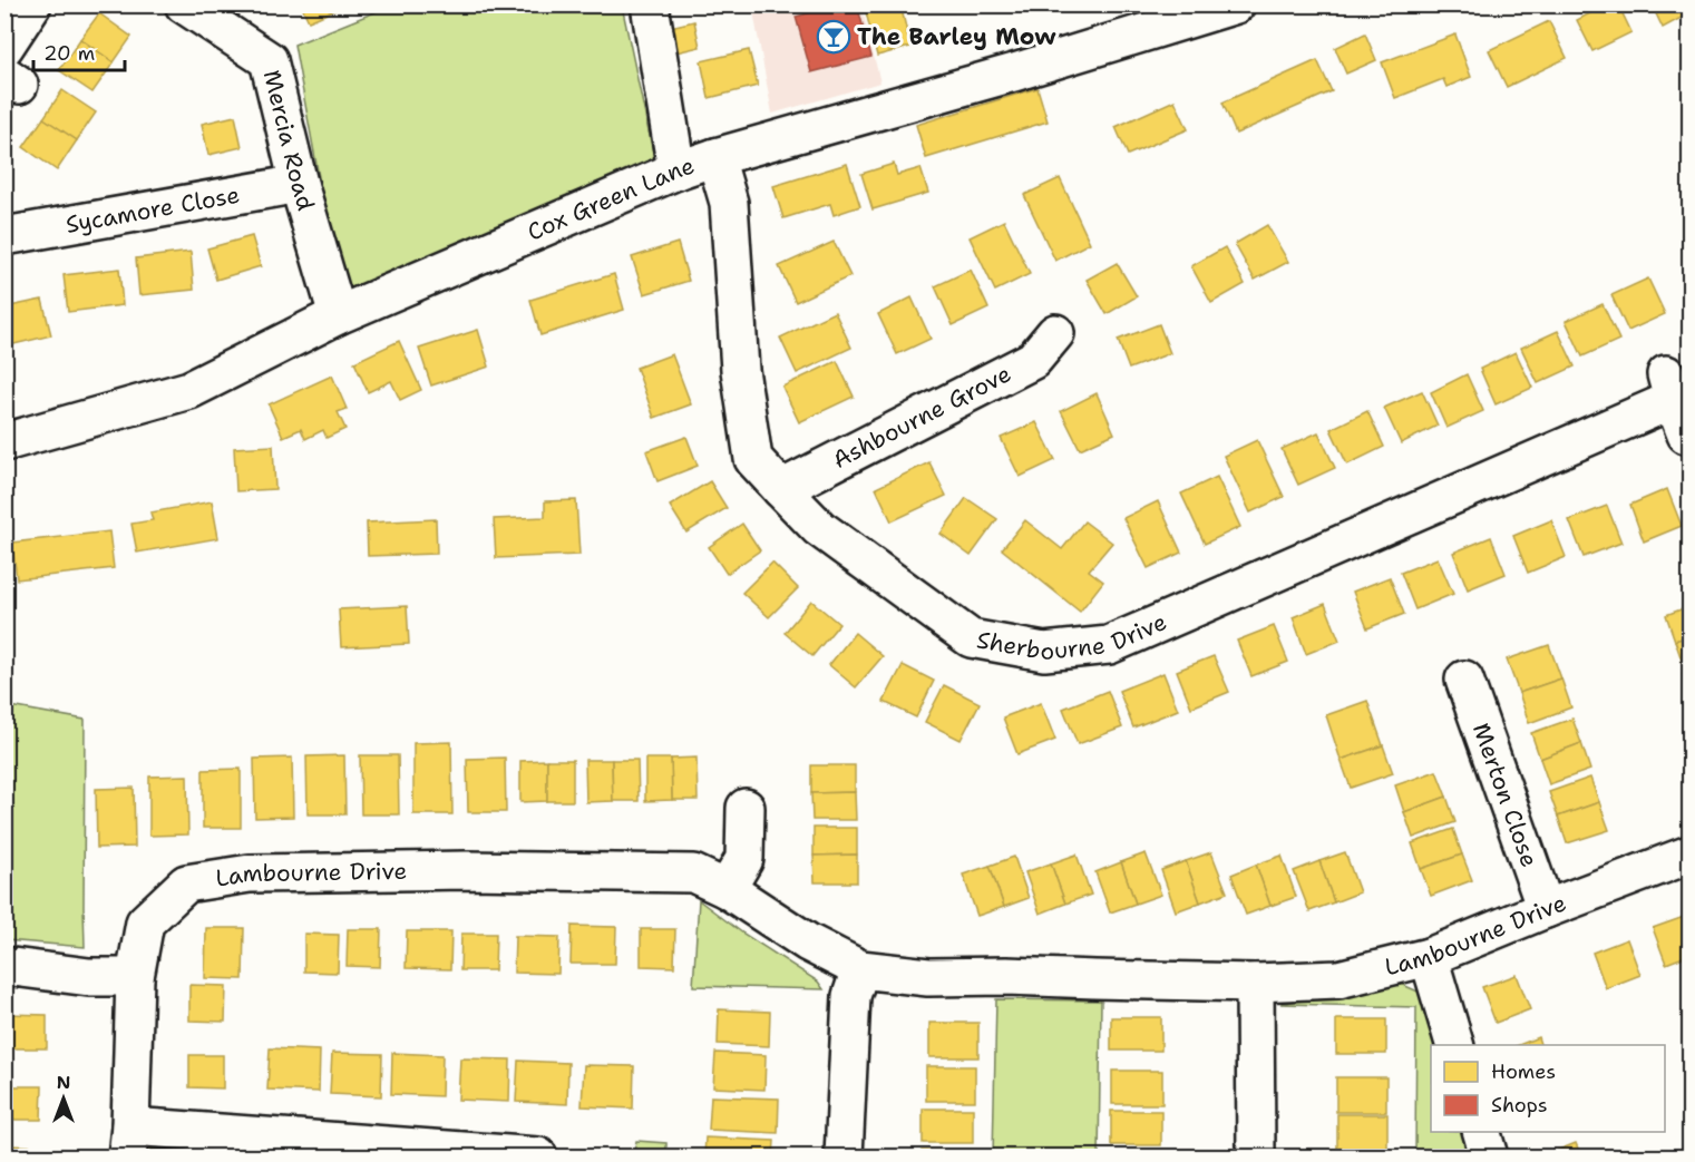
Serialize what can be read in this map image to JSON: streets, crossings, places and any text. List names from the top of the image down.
{
  "streets": {
    "street": [
      "Mercia Road",
      "Cox Green Lane",
      "Sycamore Close",
      "Ashbourne Grove",
      "Sherbourne Drive",
      "Merton Close",
      "Lambourne Drive"
    ]
  },
  "crossings": [
    ["Mercia Road", "Cox Green Lane"],
    ["Mercia Road", "Sycamore Close"],
    ["Cox Green Lane", "Sherbourne Drive"],
    ["Ashbourne Grove", "Sherbourne Drive"],
    ["Merton Close", "Lambourne Drive"]
  ],
  "places": {
    "bar": ["The Barley Mow"]
  },
  "legend": ["Homes", "Shops"],
  "scale_bar": "20 m",
  "north": "top"
}
